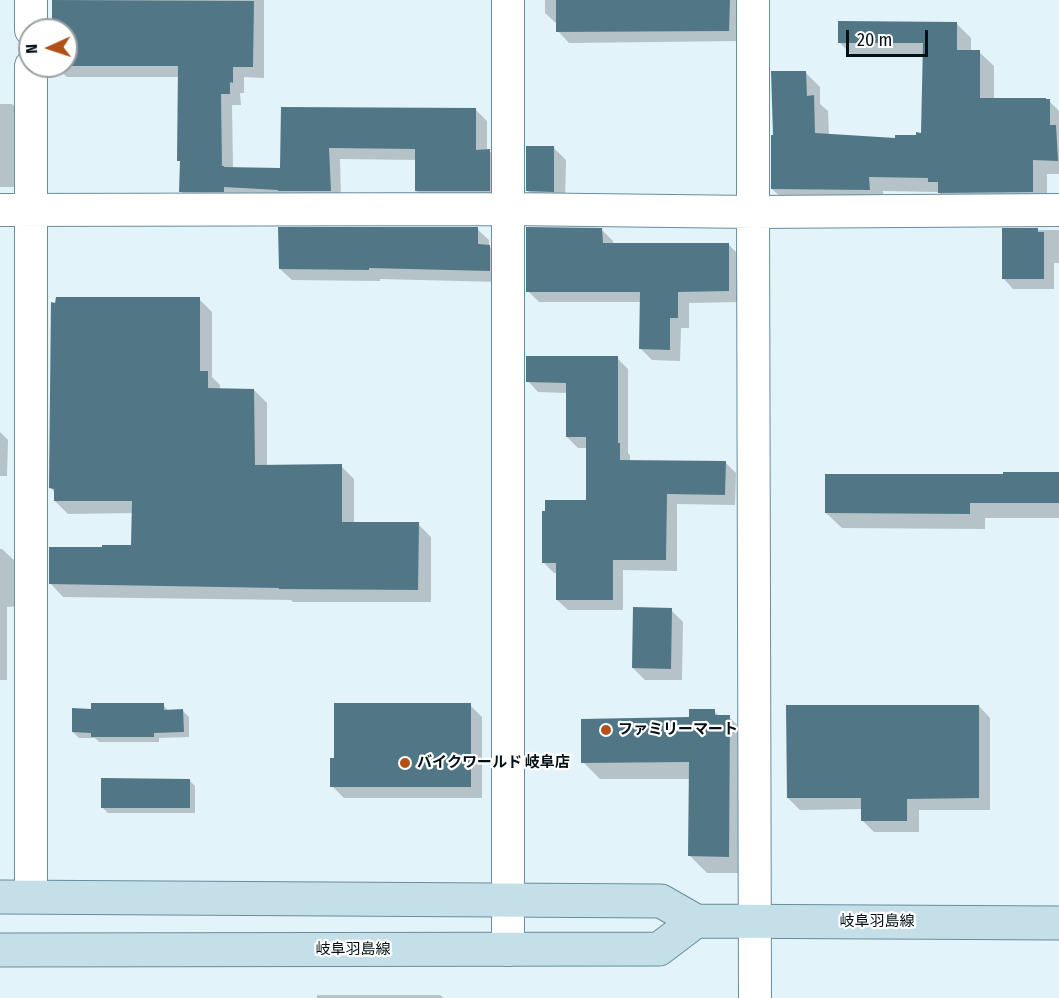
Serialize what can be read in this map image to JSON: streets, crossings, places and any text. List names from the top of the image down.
{
  "streets": {
    "main road": ["岐阜羽島線"]
  },
  "places": ["ファミリーマート", "バイクワールド 岐阜店"],
  "scale_bar": "20 m",
  "north": "left"
}
